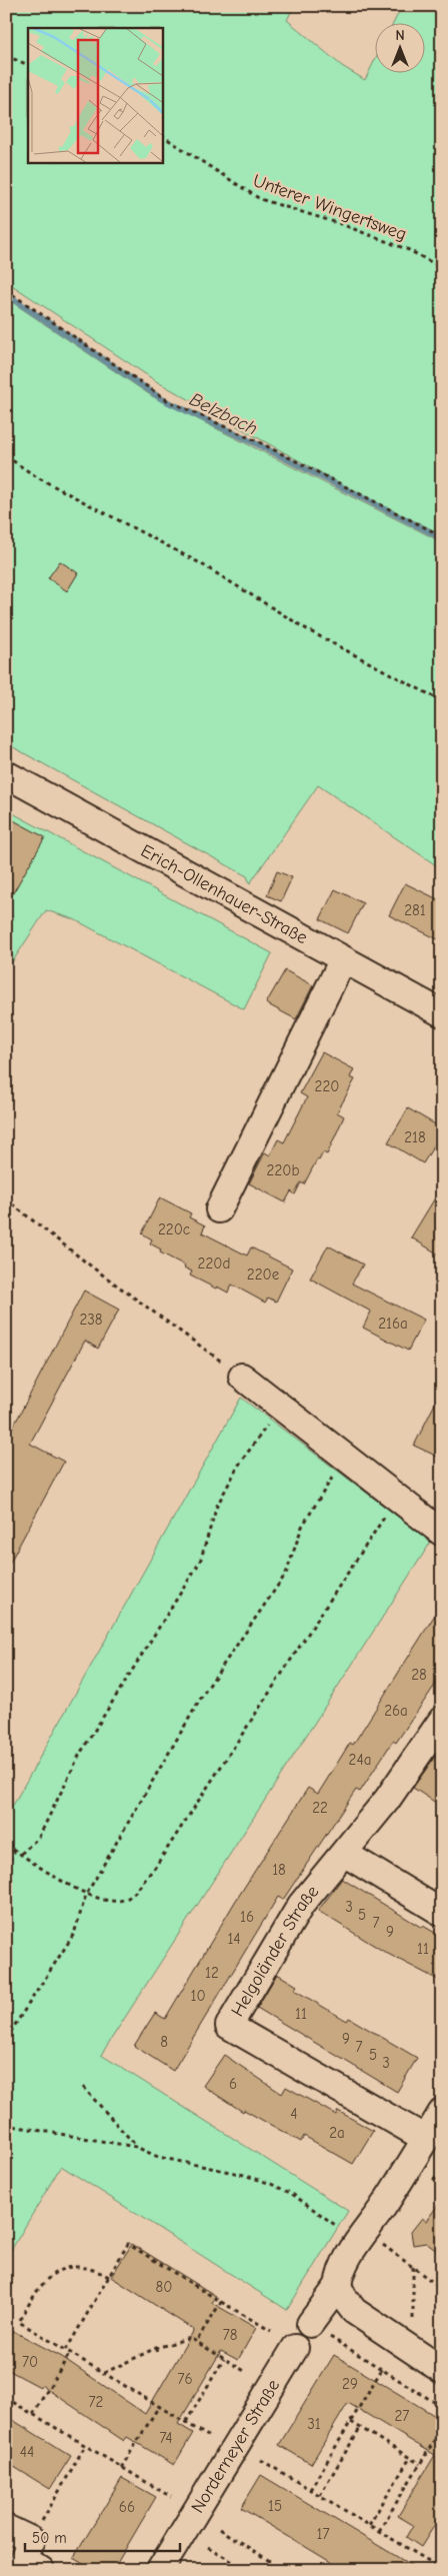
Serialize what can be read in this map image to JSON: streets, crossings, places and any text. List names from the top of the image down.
{
  "streets": {
    "street": ["Erich-Ollenhauer-Straße", "Helgoländer Straße", "Norderneyer Straße"],
    "path": ["Unterer Wingertsweg"]
  },
  "water": ["Belzbach"],
  "house_numbers": [
    "281",
    "220",
    "218",
    "220b",
    "220c",
    "220d",
    "220e",
    "238",
    "216a",
    "28",
    "26a",
    "24a",
    "22",
    "18",
    "3",
    "5",
    "16",
    "7",
    "9",
    "14",
    "11",
    "12",
    "10",
    "11",
    "9",
    "8",
    "7",
    "5",
    "3",
    "6",
    "4",
    "2a",
    "80",
    "78",
    "70",
    "76",
    "29",
    "72",
    "27",
    "31",
    "74",
    "44",
    "15",
    "66",
    "17"
  ],
  "scale_bar": "50 m",
  "north": "top"
}
